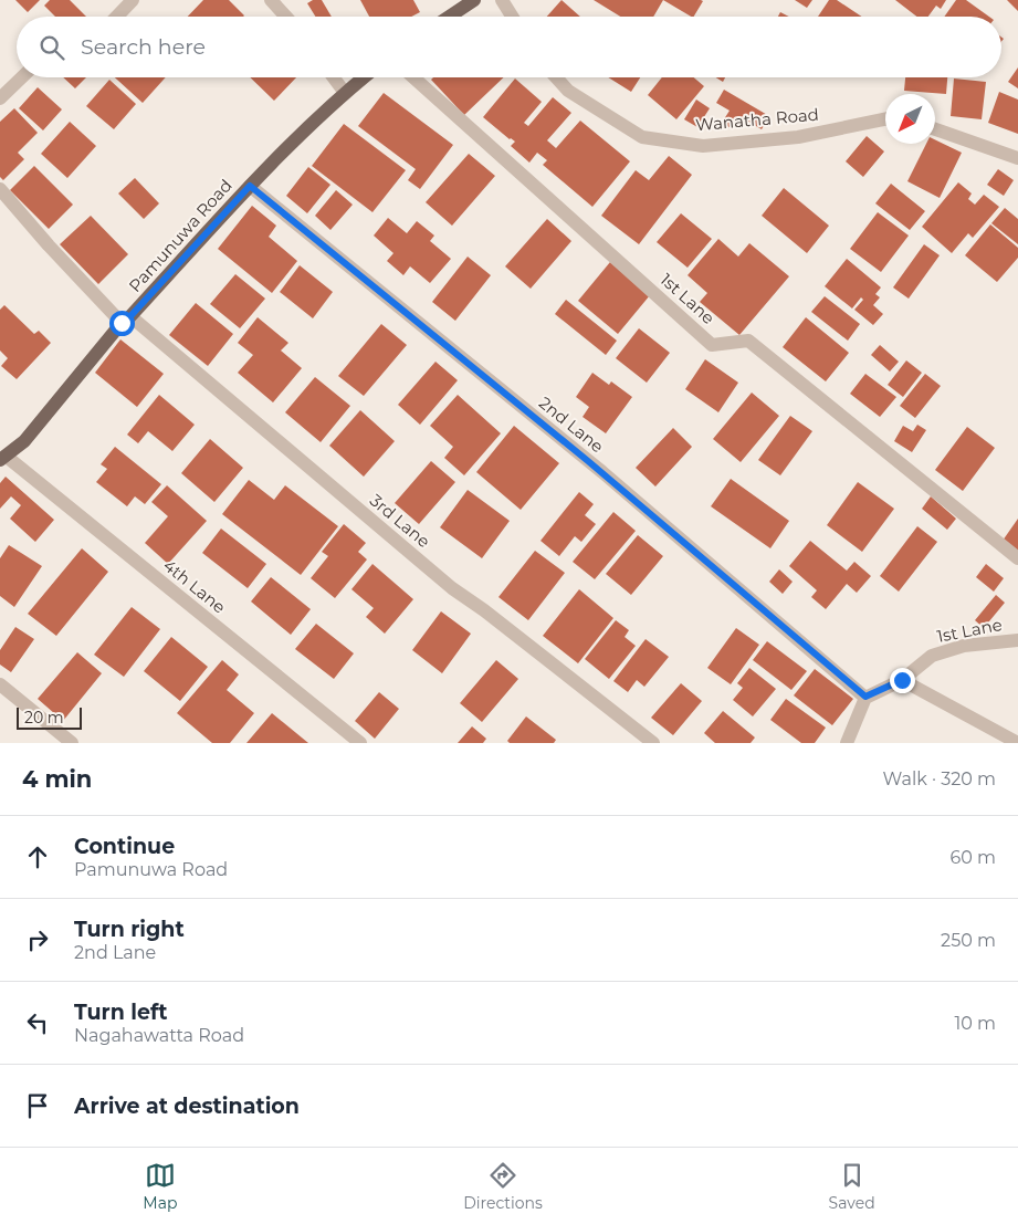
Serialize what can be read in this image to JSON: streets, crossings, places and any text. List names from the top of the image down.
{
  "streets": {
    "main road": ["Pamunuwa Road"],
    "street": [
      "Wanatha Road",
      "1st Lane",
      "2nd Lane",
      "3rd Lane",
      "4th Lane"
    ]
  },
  "crossings": [
    ["Pamunuwa Road", "2nd Lane"],
    ["Pamunuwa Road", "3rd Lane"],
    ["Pamunuwa Road", "4th Lane"],
    ["1st Lane", "2nd Lane"]
  ],
  "scale_bar": "20 m",
  "north": "bottom left",
  "page": {
    "search": "Search here",
    "scale": "20 m",
    "heading": ["4 min", "Walk · 320 m"],
    "list": [
      ["Continue", "Pamunuwa Road", "60 m"],
      ["Turn right", "2nd Lane", "250 m"],
      ["Turn left", "Nagahawatta Road", "10 m"],
      "Arrive at destination"
    ],
    "nav": ["Map", "Directions", "Saved"]
  }
}
